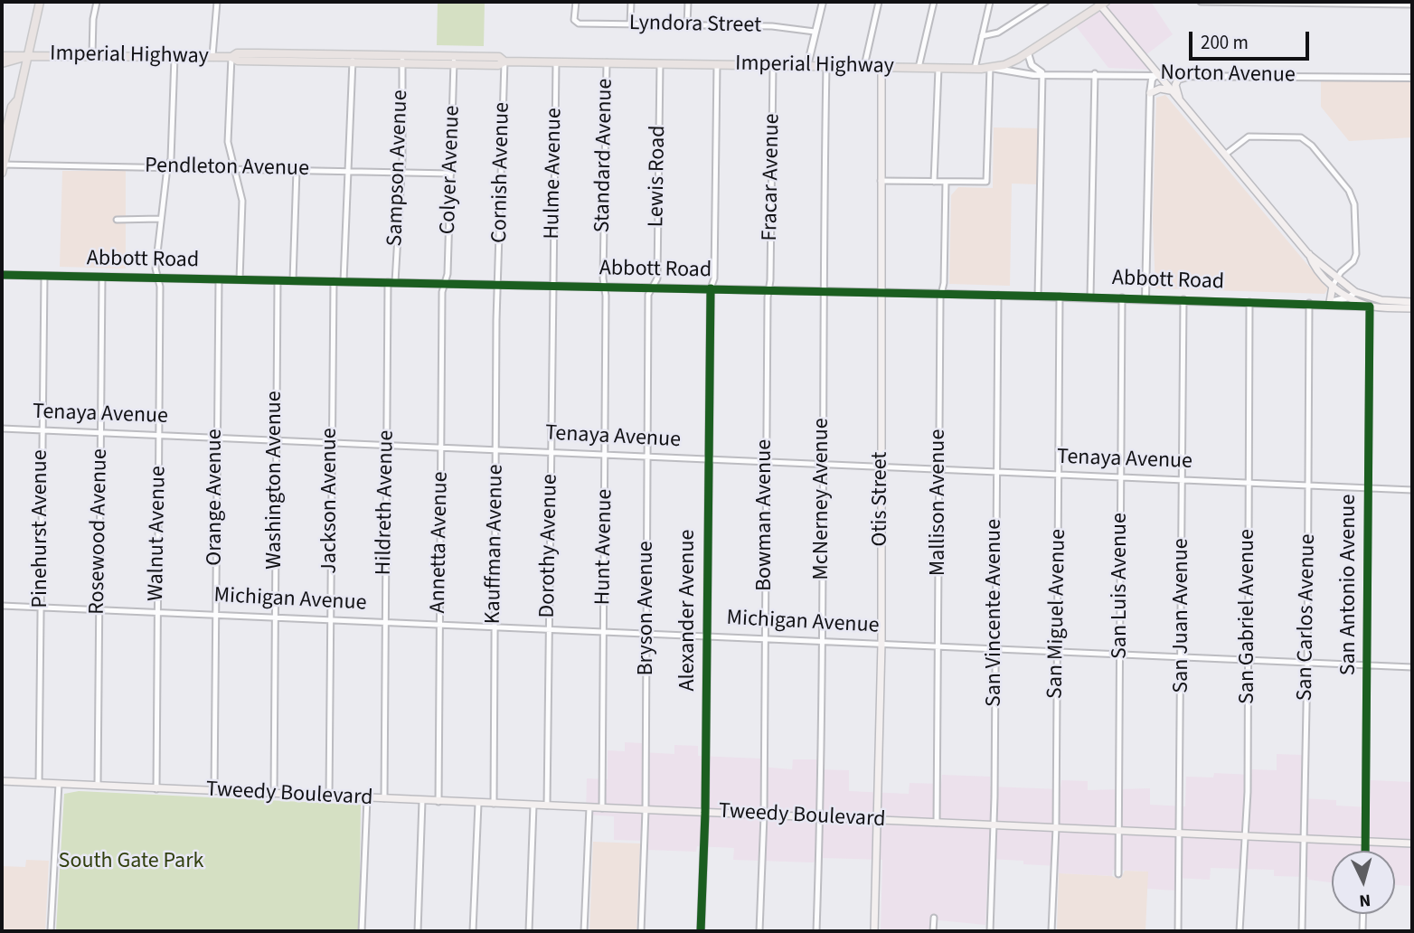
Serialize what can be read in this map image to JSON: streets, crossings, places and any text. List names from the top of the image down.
{
  "streets": {
    "main road": ["Imperial Highway", "Otis Street", "Tweedy Boulevard"],
    "street": [
      "Lyndora Street",
      "Norton Avenue",
      "Standard Avenue",
      "Pendleton Avenue",
      "Sampson Avenue",
      "Colyer Avenue",
      "Cornish Avenue",
      "Hulme Avenue",
      "Lewis Road",
      "Fracar Avenue",
      "Abbott Road",
      "Tenaya Avenue",
      "Washington Avenue",
      "Orange Avenue",
      "McNerney Avenue",
      "Jackson Avenue",
      "Hildreth Avenue",
      "Mallison Avenue",
      "Bowman Avenue",
      "Pinehurst Avenue",
      "Rosewood Avenue",
      "Walnut Avenue",
      "Annetta Avenue",
      "Kauffman Avenue",
      "Dorothy Avenue",
      "Hunt Avenue",
      "San Antonio Avenue",
      "San Luis Avenue",
      "Michigan Avenue",
      "Bryson Avenue",
      "Alexander Avenue",
      "San Vincente Avenue",
      "San Miguel Avenue",
      "San Juan Avenue",
      "San Gabriel Avenue",
      "San Carlos Avenue"
    ]
  },
  "crossings": [
    ["Imperial Highway", "Norton Avenue"],
    ["Imperial Highway", "Standard Avenue"],
    ["Imperial Highway", "Sampson Avenue"],
    ["Imperial Highway", "Colyer Avenue"],
    ["Imperial Highway", "Cornish Avenue"],
    ["Imperial Highway", "Hulme Avenue"],
    ["Imperial Highway", "Lewis Road"],
    ["Imperial Highway", "Fracar Avenue"],
    ["Imperial Highway", "McNerney Avenue"],
    ["Imperial Highway", "Otis Street"],
    ["Imperial Highway", "Walnut Avenue"],
    ["Imperial Highway", "Alexander Avenue"],
    ["Standard Avenue", "Abbott Road"],
    ["Standard Avenue", "Hunt Avenue"],
    ["Pendleton Avenue", "Sampson Avenue"],
    ["Pendleton Avenue", "Colyer Avenue"],
    ["Pendleton Avenue", "Walnut Avenue"],
    ["Sampson Avenue", "Abbott Road"],
    ["Sampson Avenue", "Hildreth Avenue"],
    ["Colyer Avenue", "Abbott Road"],
    ["Colyer Avenue", "Annetta Avenue"],
    ["Cornish Avenue", "Abbott Road"],
    ["Cornish Avenue", "Kauffman Avenue"],
    ["Hulme Avenue", "Abbott Road"],
    ["Hulme Avenue", "Dorothy Avenue"],
    ["Lewis Road", "Abbott Road"],
    ["Lewis Road", "Bryson Avenue"],
    ["Fracar Avenue", "Abbott Road"],
    ["Fracar Avenue", "Bowman Avenue"],
    ["Abbott Road", "Washington Avenue"],
    ["Abbott Road", "Orange Avenue"],
    ["Abbott Road", "McNerney Avenue"],
    ["Abbott Road", "Otis Street"],
    ["Abbott Road", "Jackson Avenue"],
    ["Abbott Road", "Hildreth Avenue"],
    ["Abbott Road", "Mallison Avenue"],
    ["Abbott Road", "Bowman Avenue"],
    ["Abbott Road", "Pinehurst Avenue"],
    ["Abbott Road", "Rosewood Avenue"],
    ["Abbott Road", "Walnut Avenue"],
    ["Abbott Road", "Annetta Avenue"],
    ["Abbott Road", "Kauffman Avenue"],
    ["Abbott Road", "Dorothy Avenue"],
    ["Abbott Road", "Hunt Avenue"],
    ["Abbott Road", "San Antonio Avenue"],
    ["Abbott Road", "San Luis Avenue"],
    ["Abbott Road", "Bryson Avenue"],
    ["Abbott Road", "Alexander Avenue"],
    ["Abbott Road", "San Vincente Avenue"],
    ["Abbott Road", "San Miguel Avenue"],
    ["Abbott Road", "San Juan Avenue"],
    ["Abbott Road", "San Gabriel Avenue"],
    ["Abbott Road", "San Carlos Avenue"],
    ["Tenaya Avenue", "Washington Avenue"],
    ["Tenaya Avenue", "Orange Avenue"],
    ["Tenaya Avenue", "McNerney Avenue"],
    ["Tenaya Avenue", "Otis Street"],
    ["Tenaya Avenue", "Jackson Avenue"],
    ["Tenaya Avenue", "Hildreth Avenue"],
    ["Tenaya Avenue", "Mallison Avenue"],
    ["Tenaya Avenue", "Bowman Avenue"],
    ["Tenaya Avenue", "Pinehurst Avenue"],
    ["Tenaya Avenue", "Rosewood Avenue"],
    ["Tenaya Avenue", "Walnut Avenue"],
    ["Tenaya Avenue", "Annetta Avenue"],
    ["Tenaya Avenue", "Kauffman Avenue"],
    ["Tenaya Avenue", "Dorothy Avenue"],
    ["Tenaya Avenue", "Hunt Avenue"],
    ["Tenaya Avenue", "San Antonio Avenue"],
    ["Tenaya Avenue", "San Luis Avenue"],
    ["Tenaya Avenue", "Bryson Avenue"],
    ["Tenaya Avenue", "Alexander Avenue"],
    ["Tenaya Avenue", "San Vincente Avenue"],
    ["Tenaya Avenue", "San Miguel Avenue"],
    ["Tenaya Avenue", "San Juan Avenue"],
    ["Tenaya Avenue", "San Gabriel Avenue"],
    ["Tenaya Avenue", "San Carlos Avenue"],
    ["Washington Avenue", "Michigan Avenue"],
    ["Washington Avenue", "Tweedy Boulevard"],
    ["Orange Avenue", "Michigan Avenue"],
    ["Orange Avenue", "Tweedy Boulevard"],
    ["McNerney Avenue", "Michigan Avenue"],
    ["McNerney Avenue", "Tweedy Boulevard"],
    ["Otis Street", "Michigan Avenue"],
    ["Otis Street", "Tweedy Boulevard"],
    ["Jackson Avenue", "Michigan Avenue"],
    ["Jackson Avenue", "Tweedy Boulevard"],
    ["Hildreth Avenue", "Michigan Avenue"],
    ["Hildreth Avenue", "Tweedy Boulevard"],
    ["Mallison Avenue", "Michigan Avenue"],
    ["Mallison Avenue", "Tweedy Boulevard"],
    ["Bowman Avenue", "Michigan Avenue"],
    ["Bowman Avenue", "Tweedy Boulevard"],
    ["Pinehurst Avenue", "Michigan Avenue"],
    ["Pinehurst Avenue", "Tweedy Boulevard"],
    ["Rosewood Avenue", "Michigan Avenue"],
    ["Rosewood Avenue", "Tweedy Boulevard"],
    ["Walnut Avenue", "Michigan Avenue"],
    ["Walnut Avenue", "Tweedy Boulevard"],
    ["Annetta Avenue", "Michigan Avenue"],
    ["Annetta Avenue", "Tweedy Boulevard"],
    ["Kauffman Avenue", "Michigan Avenue"],
    ["Kauffman Avenue", "Tweedy Boulevard"],
    ["Dorothy Avenue", "Michigan Avenue"],
    ["Dorothy Avenue", "Tweedy Boulevard"],
    ["Hunt Avenue", "Michigan Avenue"],
    ["Hunt Avenue", "Tweedy Boulevard"],
    ["San Antonio Avenue", "Michigan Avenue"],
    ["San Antonio Avenue", "Tweedy Boulevard"],
    ["San Luis Avenue", "Michigan Avenue"],
    ["San Luis Avenue", "Tweedy Boulevard"],
    ["Michigan Avenue", "Bryson Avenue"],
    ["Michigan Avenue", "Alexander Avenue"],
    ["Michigan Avenue", "San Vincente Avenue"],
    ["Michigan Avenue", "San Miguel Avenue"],
    ["Michigan Avenue", "San Juan Avenue"],
    ["Michigan Avenue", "San Gabriel Avenue"],
    ["Michigan Avenue", "San Carlos Avenue"],
    ["Bryson Avenue", "Tweedy Boulevard"],
    ["Alexander Avenue", "Tweedy Boulevard"],
    ["San Vincente Avenue", "Tweedy Boulevard"],
    ["San Miguel Avenue", "Tweedy Boulevard"],
    ["San Juan Avenue", "Tweedy Boulevard"],
    ["San Gabriel Avenue", "Tweedy Boulevard"],
    ["San Carlos Avenue", "Tweedy Boulevard"]
  ],
  "parks": ["South Gate Park"],
  "scale_bar": "200 m",
  "north": "bottom"
}
